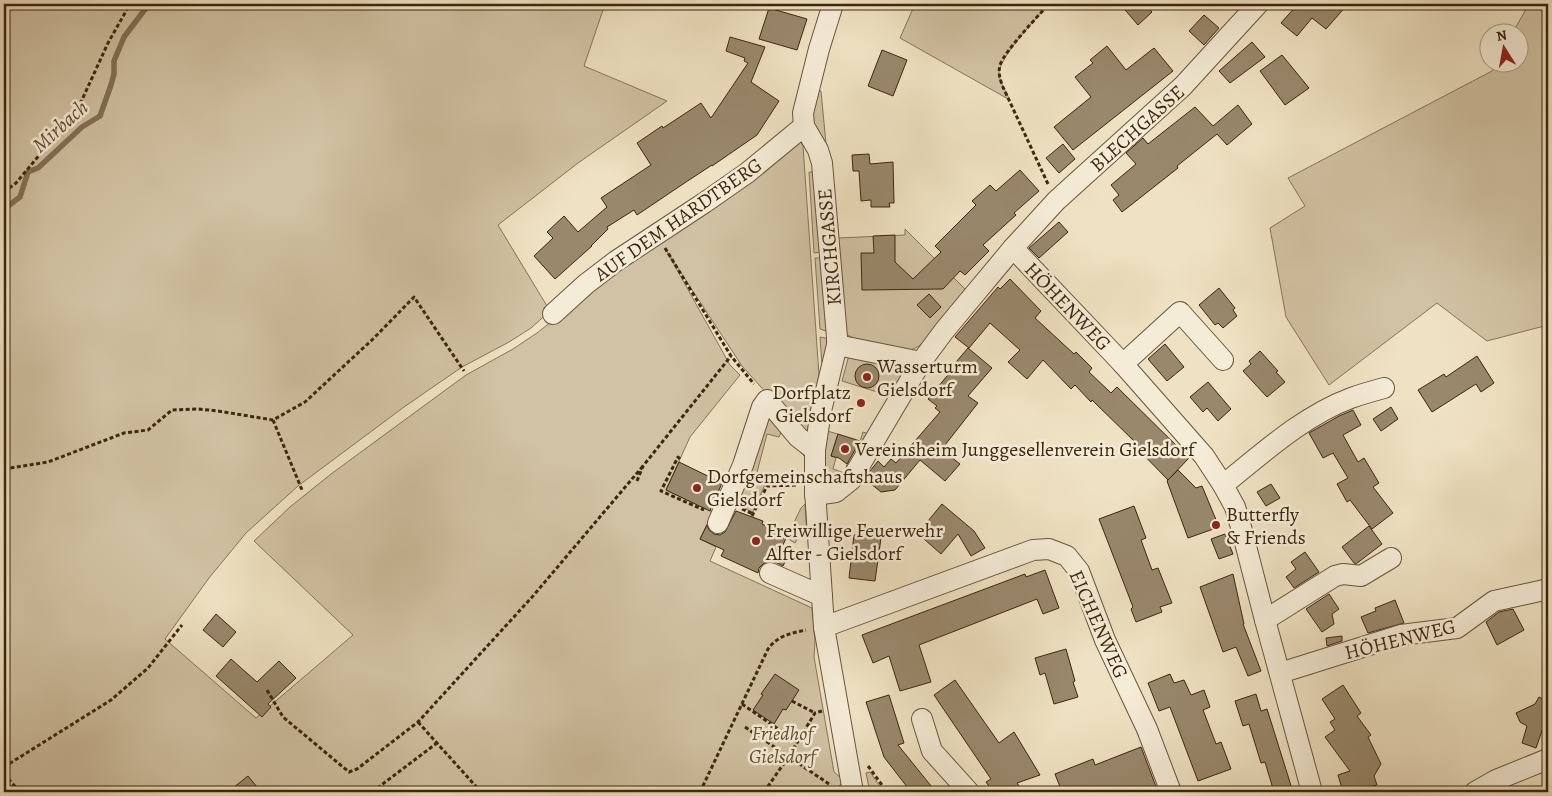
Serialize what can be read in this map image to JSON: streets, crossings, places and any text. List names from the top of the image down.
{
  "streets": {
    "street": [
      "BLECHGASSE",
      "AUF DEM HARDTBERG",
      "KIRCHGASSE",
      "HÖHENWEG",
      "EICHENWEG"
    ]
  },
  "crossings": [
    ["BLECHGASSE", "KIRCHGASSE"],
    ["BLECHGASSE", "HÖHENWEG"],
    ["AUF DEM HARDTBERG", "KIRCHGASSE"],
    ["KIRCHGASSE", "EICHENWEG"]
  ],
  "water": ["Mirbach"],
  "parks": ["Friedhof Gielsdorf"],
  "places": [
    "Wasserturm Gielsdorf",
    "Dorfplatz Gielsdorf",
    "Vereinsheim Junggesellenverein Gielsdorf",
    "Dorfgemeinschaftshaus Gielsdorf",
    "Butterfly & Friends",
    "Freiwillige Feuerwehr Alfter - Gielsdorf"
  ],
  "north": "top"
}
